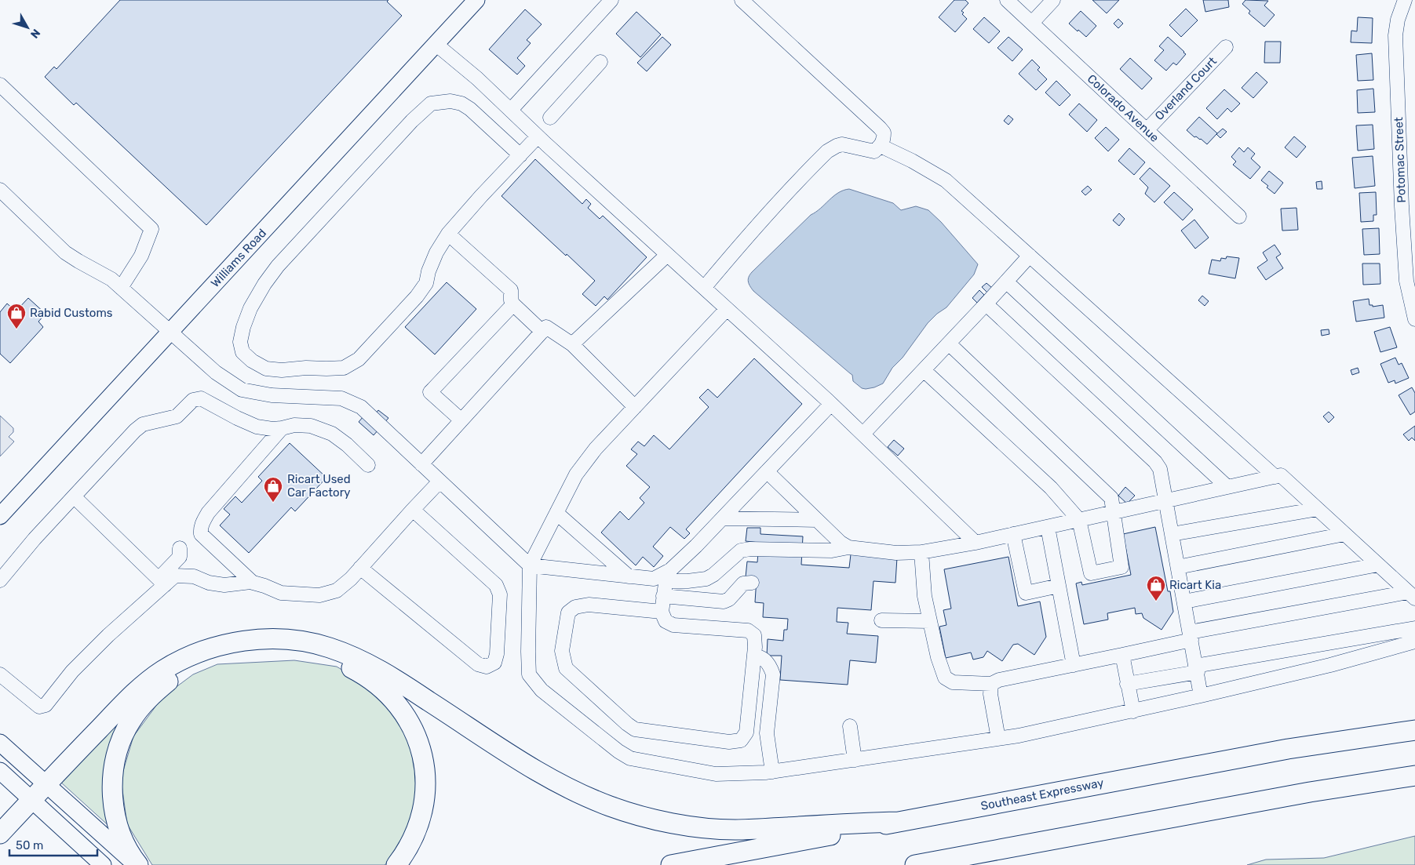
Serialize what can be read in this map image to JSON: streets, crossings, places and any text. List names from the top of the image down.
{
  "streets": {
    "highway": ["Southeast Expressway"],
    "main road": ["Williams Road"],
    "street": ["Overland Court", "Colorado Avenue", "Potomac Street"]
  },
  "crossings": [
    ["Overland Court", "Colorado Avenue"]
  ],
  "places": {
    "shop": ["Rabid Customs", "Ricart Used Car Factory", "Ricart Kia"]
  },
  "scale_bar": "50 m",
  "north": "bottom right"
}
